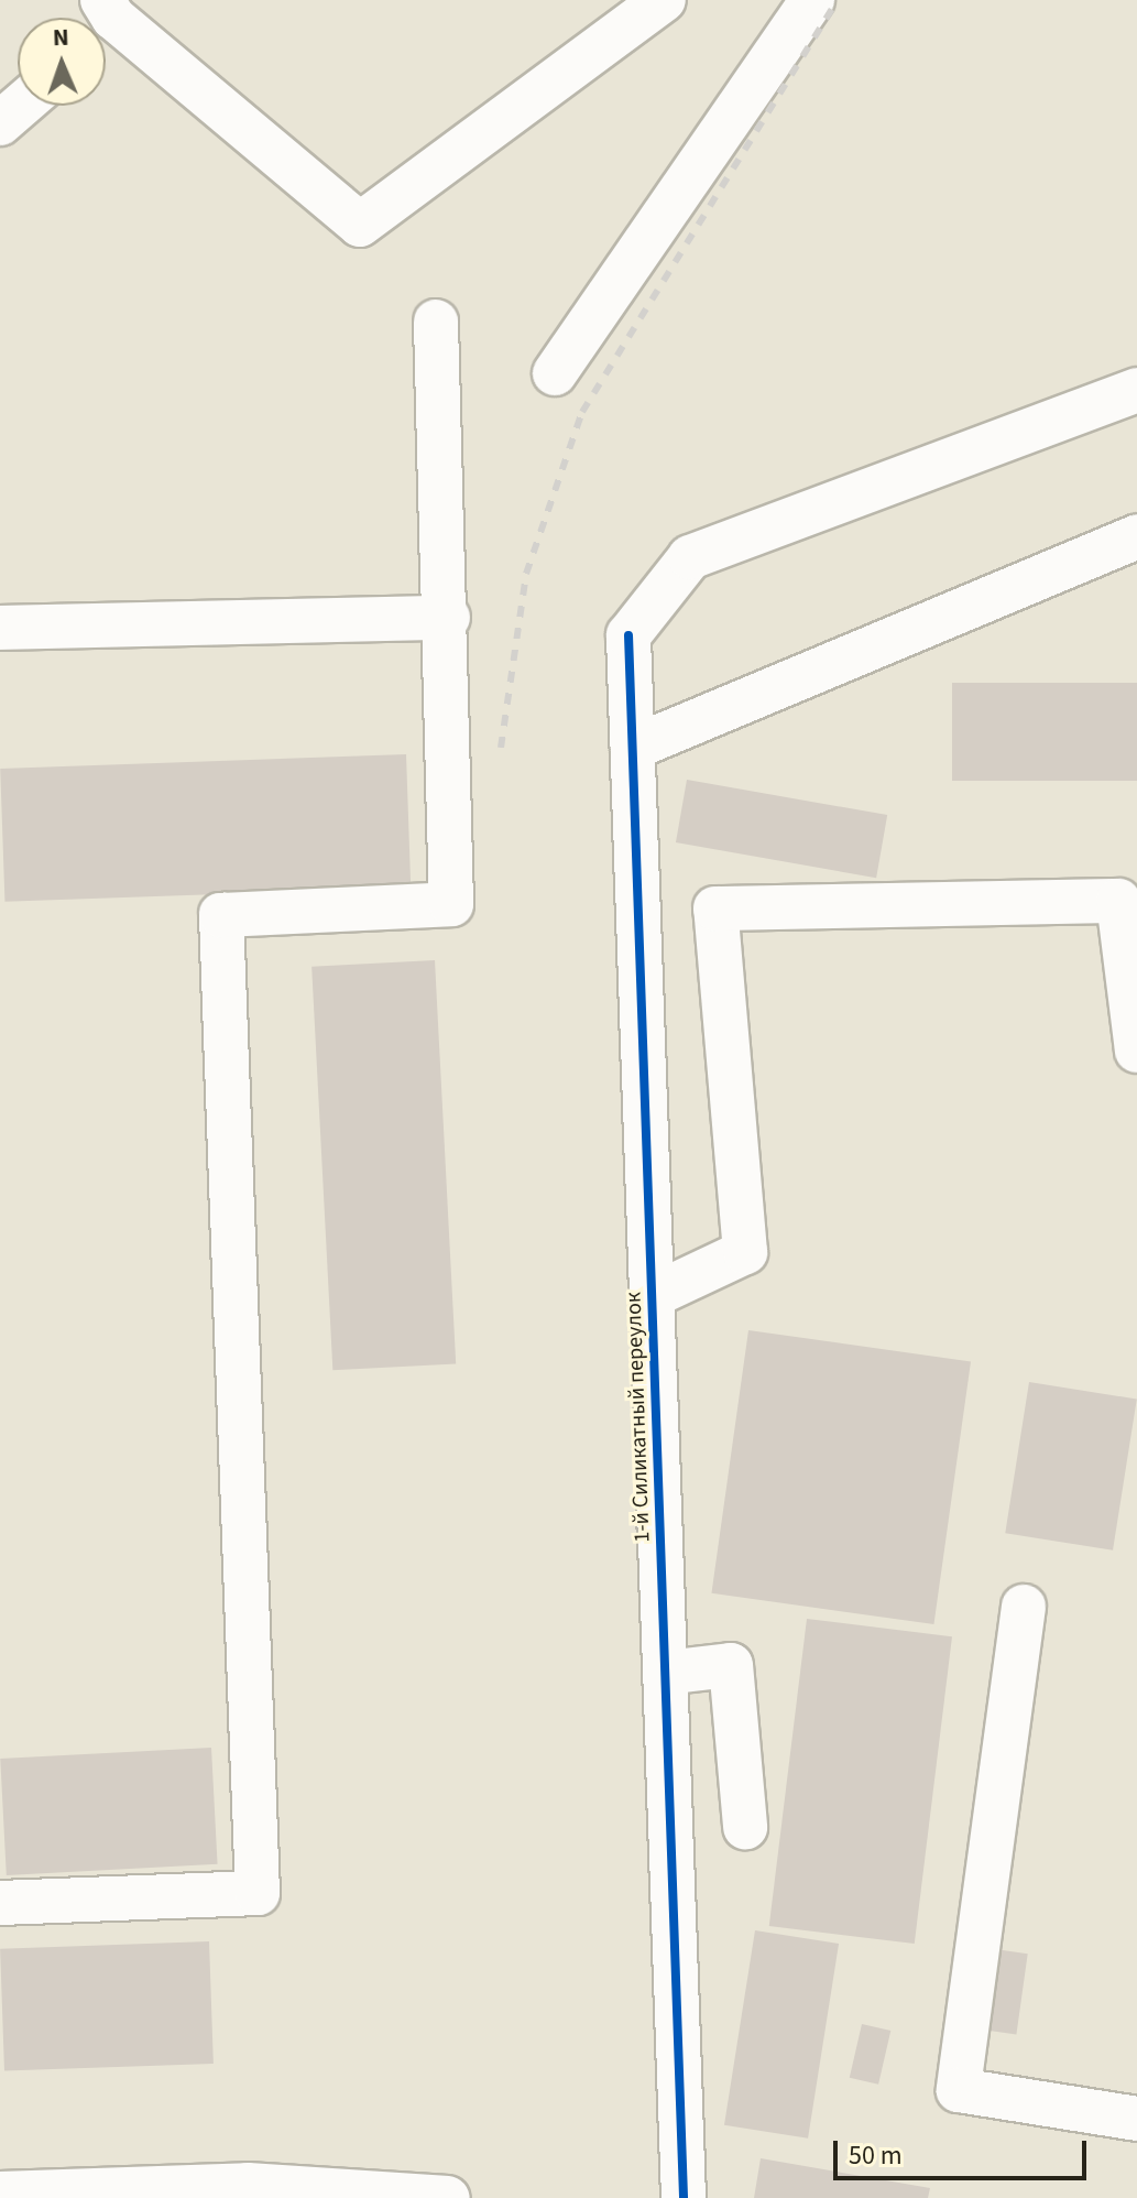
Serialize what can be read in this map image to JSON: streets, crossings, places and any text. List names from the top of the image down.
{
  "streets": {
    "street": ["1-й Силикатный переулок"]
  },
  "scale_bar": "50 m",
  "north": "top"
}
